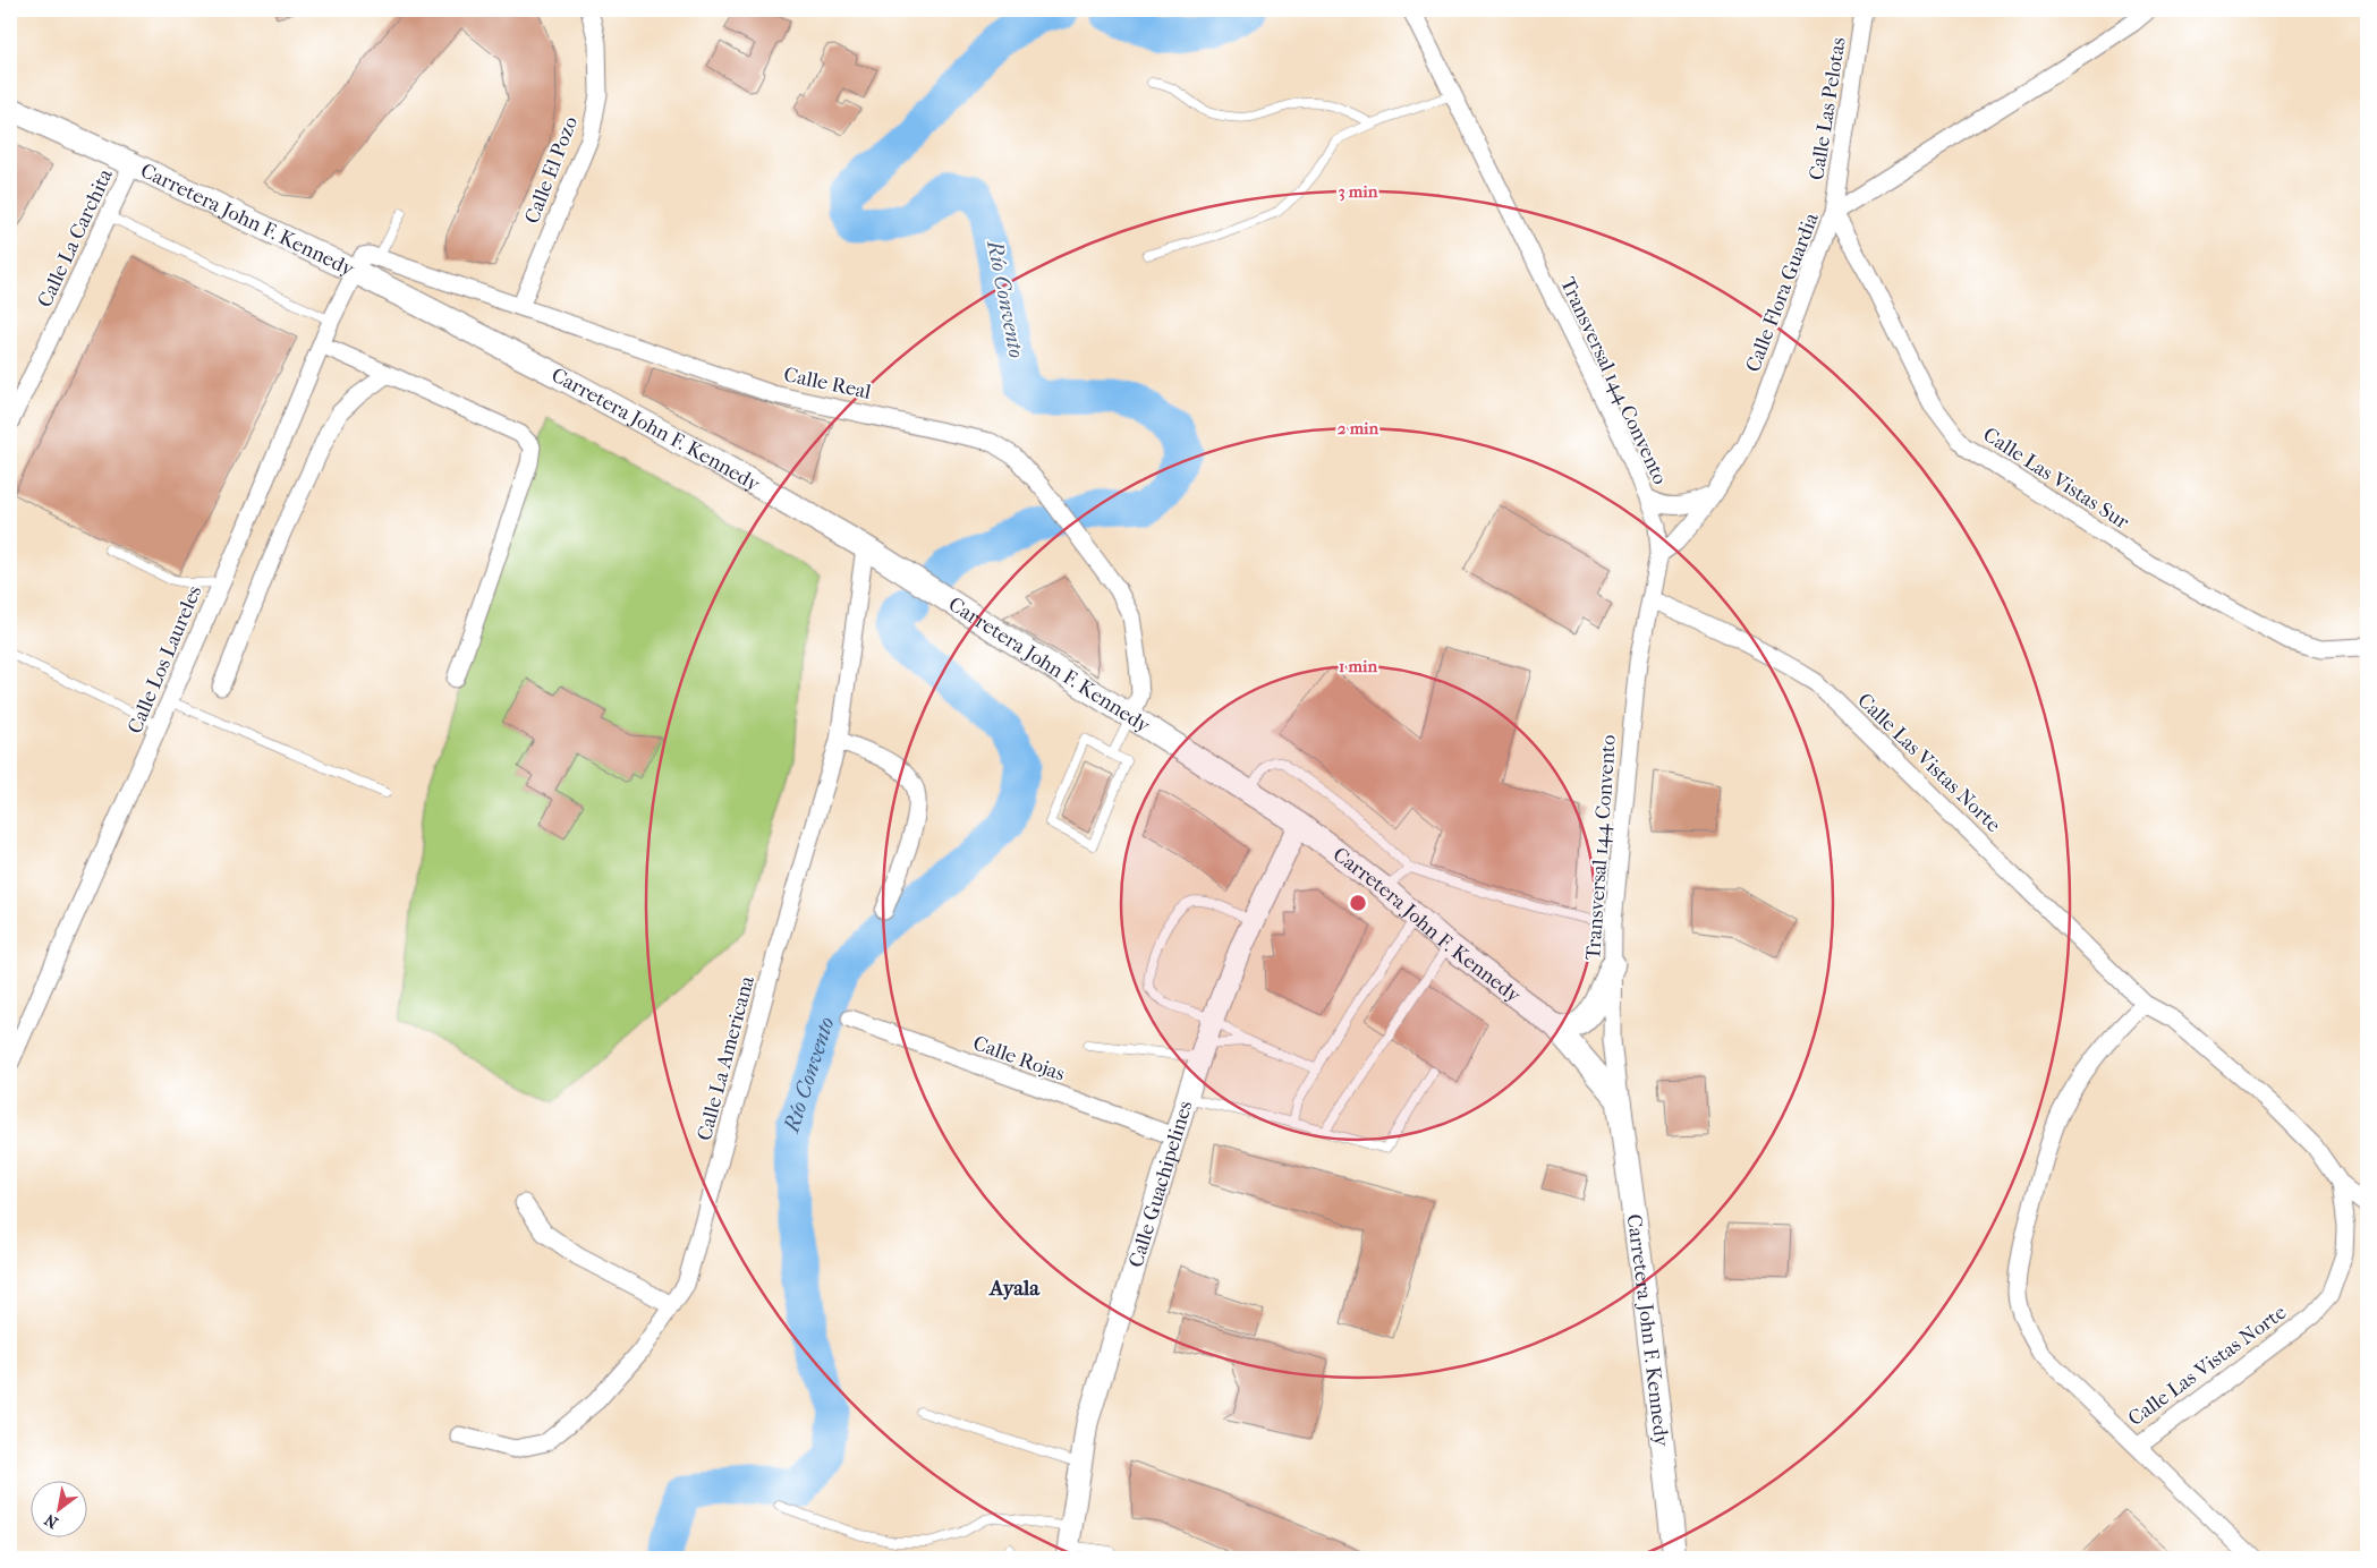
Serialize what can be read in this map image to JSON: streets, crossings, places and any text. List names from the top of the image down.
{
  "streets": {
    "main road": ["Carretera John F. Kennedy"],
    "street": [
      "Calle Las Pelotas",
      "Calle El Pozo",
      "Calle La Carchita",
      "Calle Flora Guardia",
      "Transversal 144 Convento",
      "Calle Real",
      "Calle Las Vistas Sur",
      "Calle Los Laureles",
      "Calle Las Vistas Norte",
      "Calle La Americana",
      "Calle Rojas",
      "Calle Guachipelines"
    ]
  },
  "crossings": [
    ["Calle Las Pelotas", "Calle Flora Guardia"],
    ["Calle Las Pelotas", "Calle Las Vistas Sur"],
    ["Calle El Pozo", "Calle Real"],
    ["Carretera John F. Kennedy", "Calle La Carchita"],
    ["Carretera John F. Kennedy", "Transversal 144 Convento"],
    ["Carretera John F. Kennedy", "Calle Real"],
    ["Carretera John F. Kennedy", "Calle Los Laureles"],
    ["Carretera John F. Kennedy", "Calle La Americana"],
    ["Carretera John F. Kennedy", "Calle Guachipelines"],
    ["Calle Flora Guardia", "Transversal 144 Convento"],
    ["Calle Flora Guardia", "Calle Las Vistas Sur"],
    ["Transversal 144 Convento", "Calle Las Vistas Norte"],
    ["Calle Rojas", "Calle Guachipelines"]
  ],
  "districts": ["Ayala"],
  "water": ["Río Convento"],
  "north": "bottom left",
  "rings": ["3 min", "2 min", "1 min"]
}
